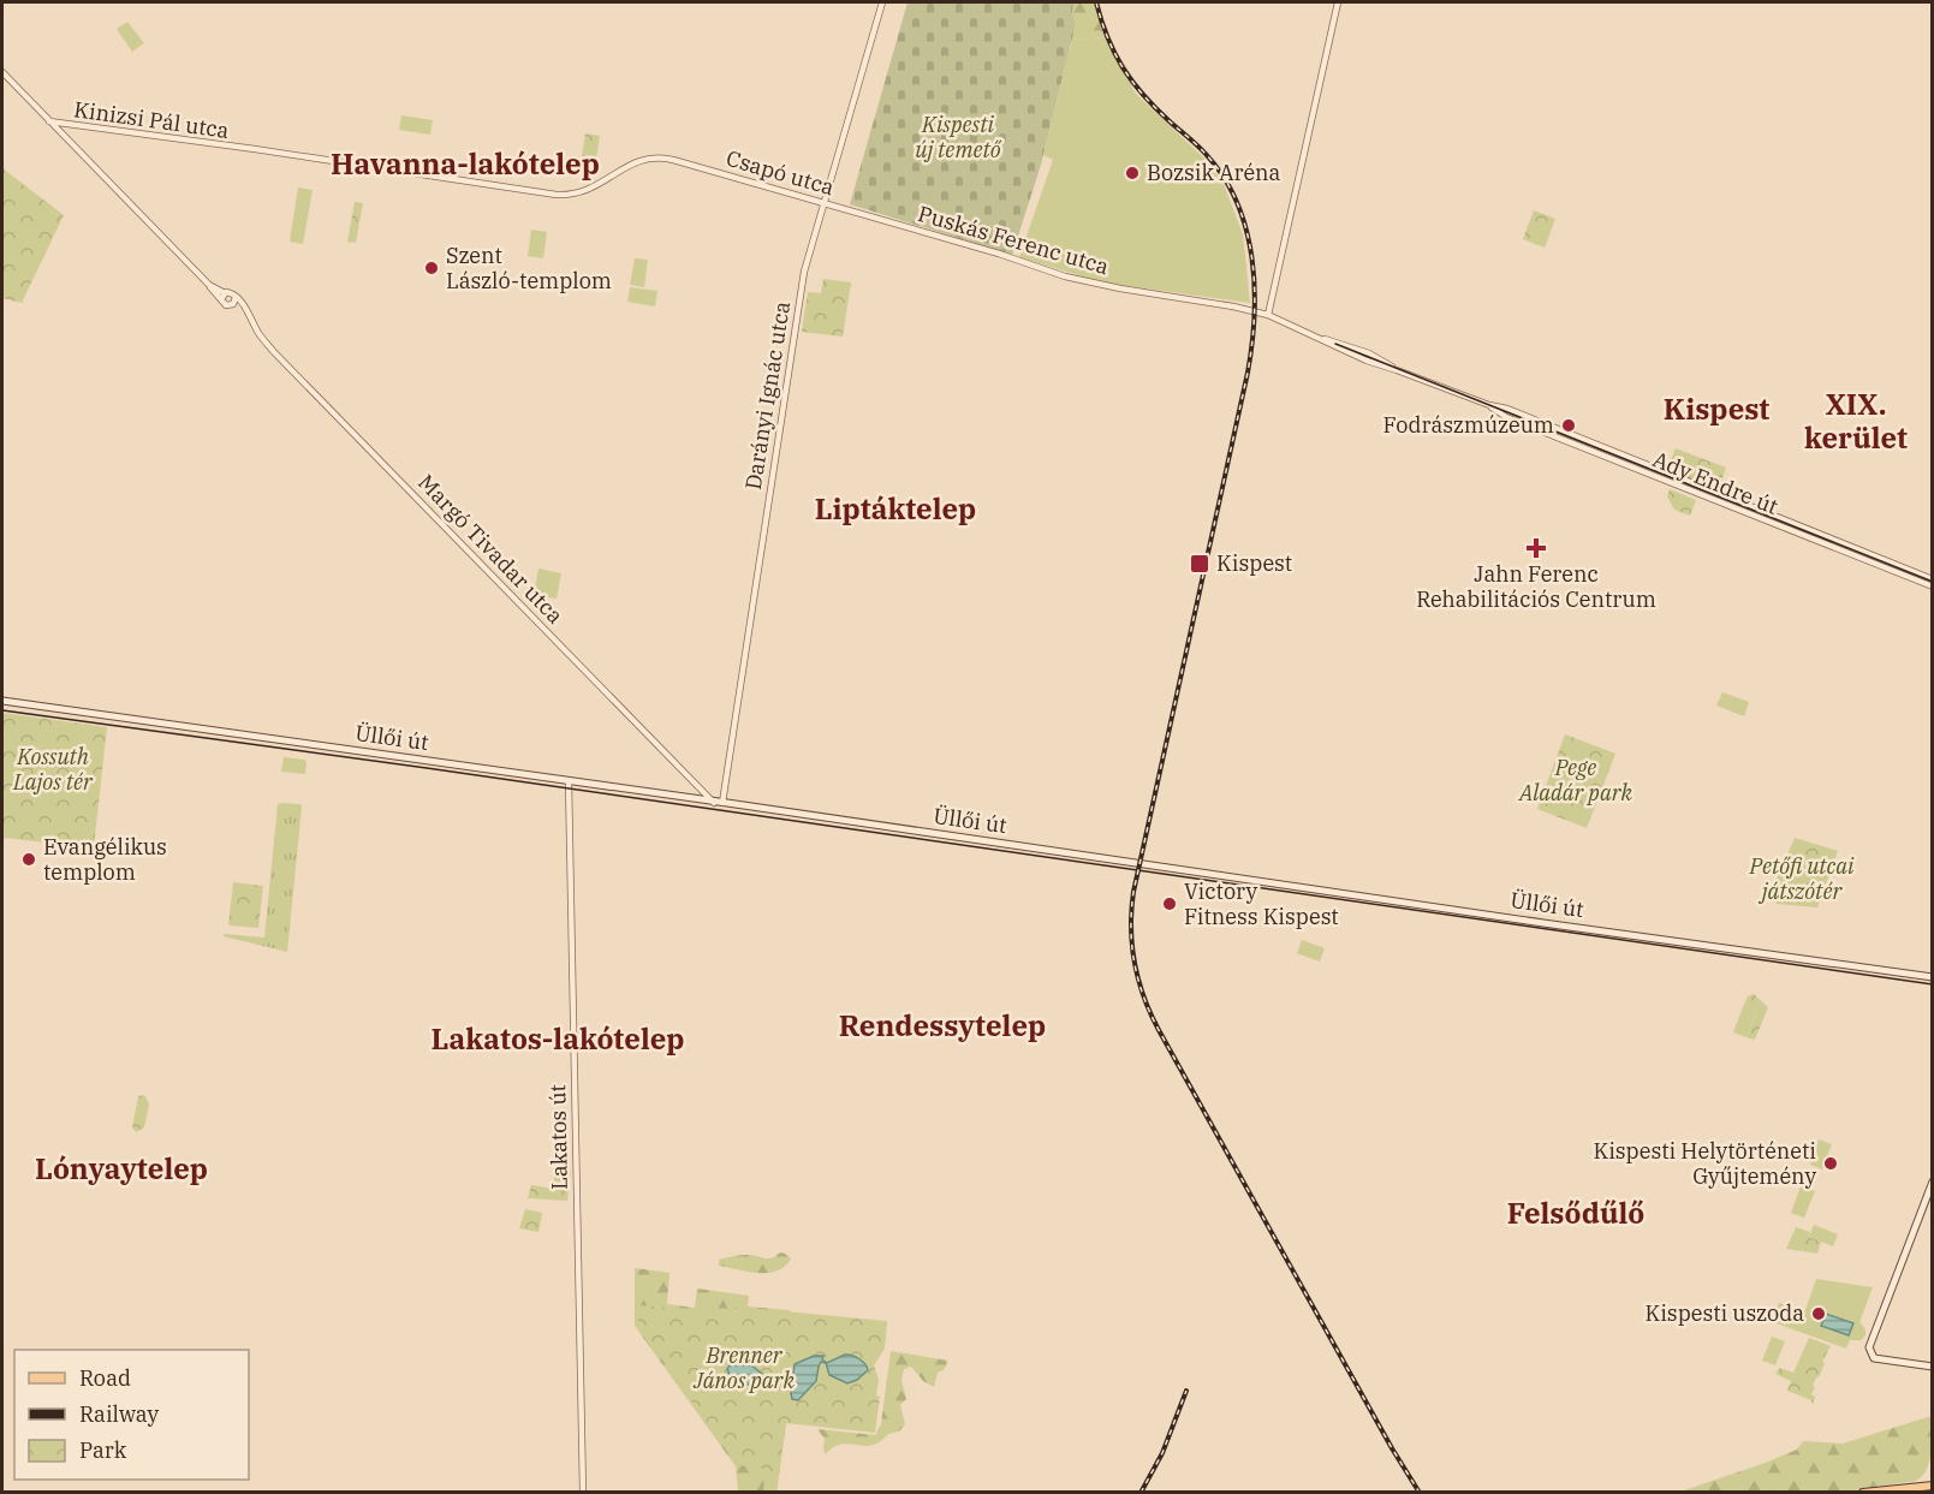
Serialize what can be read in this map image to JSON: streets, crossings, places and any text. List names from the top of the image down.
{
  "streets": {
    "main road": ["Üllői út"],
    "street": [
      "Kinizsi Pál utca",
      "Csapó utca",
      "Puskás Ferenc utca",
      "Darányi Ignác utca",
      "Ady Endre út",
      "Margó Tivadar utca",
      "Lakatos út"
    ]
  },
  "crossings": [
    ["Kinizsi Pál utca", "Csapó utca"],
    ["Csapó utca", "Puskás Ferenc utca"],
    ["Csapó utca", "Darányi Ignác utca"],
    ["Puskás Ferenc utca", "Ady Endre út"],
    ["Darányi Ignác utca", "Üllői út"],
    ["Margó Tivadar utca", "Üllői út"],
    ["Üllői út", "Lakatos út"]
  ],
  "districts": [
    "Havanna-lakótelep",
    "XIX. kerület",
    "Kispest",
    "Liptáktelep",
    "Rendessytelep",
    "Lakatos-lakótelep",
    "Lónyaytelep",
    "Felsődűlő"
  ],
  "parks": [
    "Kispesti új temető",
    "Kossuth Lajos tér",
    "Pege Aladár park",
    "Petőfi utcai játszótér",
    "Brenner János park"
  ],
  "places": {
    "other": [
      "Bozsik Aréna",
      "Szent László-templom",
      "Fodrászmúzeum",
      "Evangélikus templom",
      "Victory Fitness Kispest",
      "Kispesti Helytörténeti Gyűjtemény",
      "Kispesti uszoda"
    ],
    "health": ["Jahn Ferenc Rehabilitációs Centrum"],
    "transit": ["Kispest"]
  },
  "legend": ["Road", "Railway", "Park"]
}
